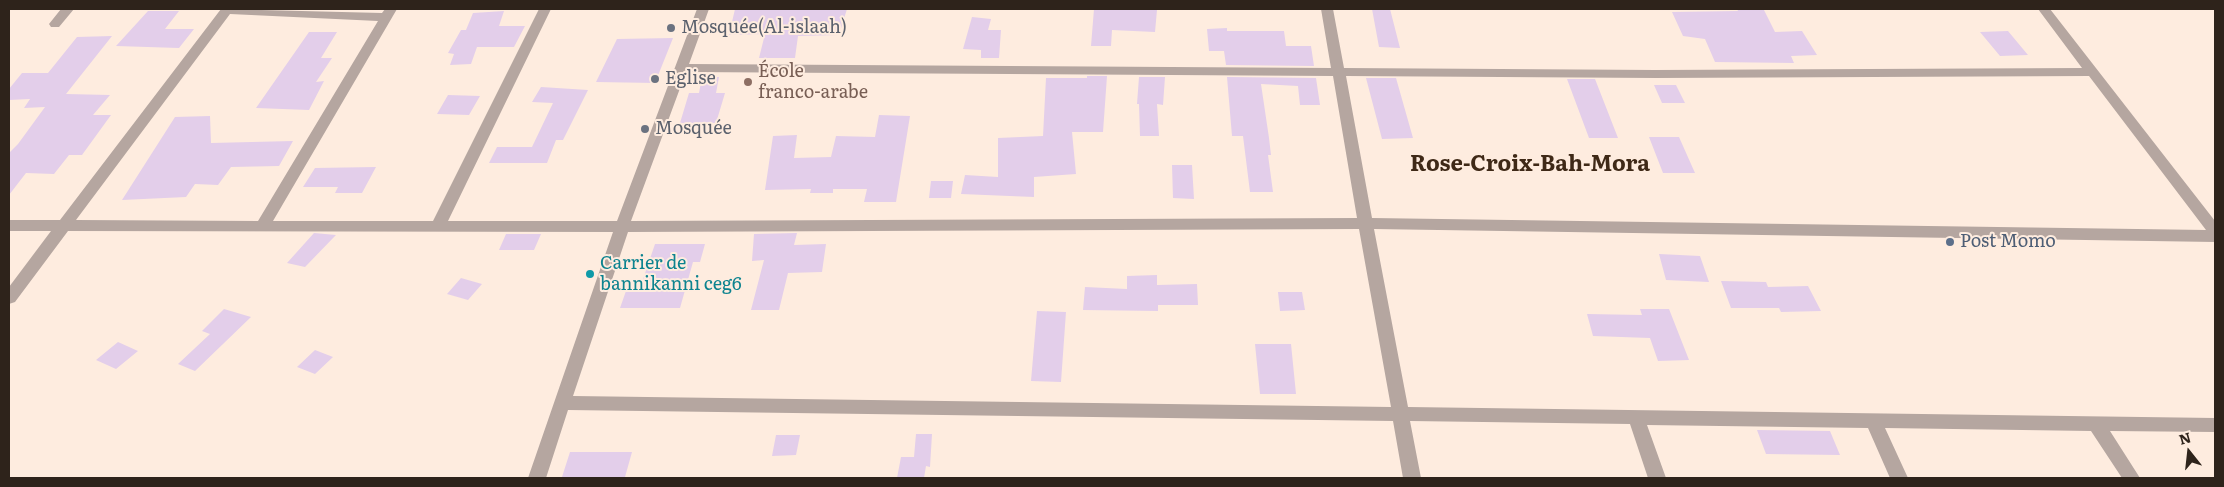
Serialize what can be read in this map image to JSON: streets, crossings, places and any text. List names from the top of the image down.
{
  "districts": ["Rose-Croix-Bah-Mora"],
  "places": [
    "Mosquée(Al-islaah)",
    "Eglise",
    "École franco-arabe",
    "Mosquée",
    "Post Momo",
    "Carrier de bannikanni ceg6"
  ],
  "north": "top"
}
